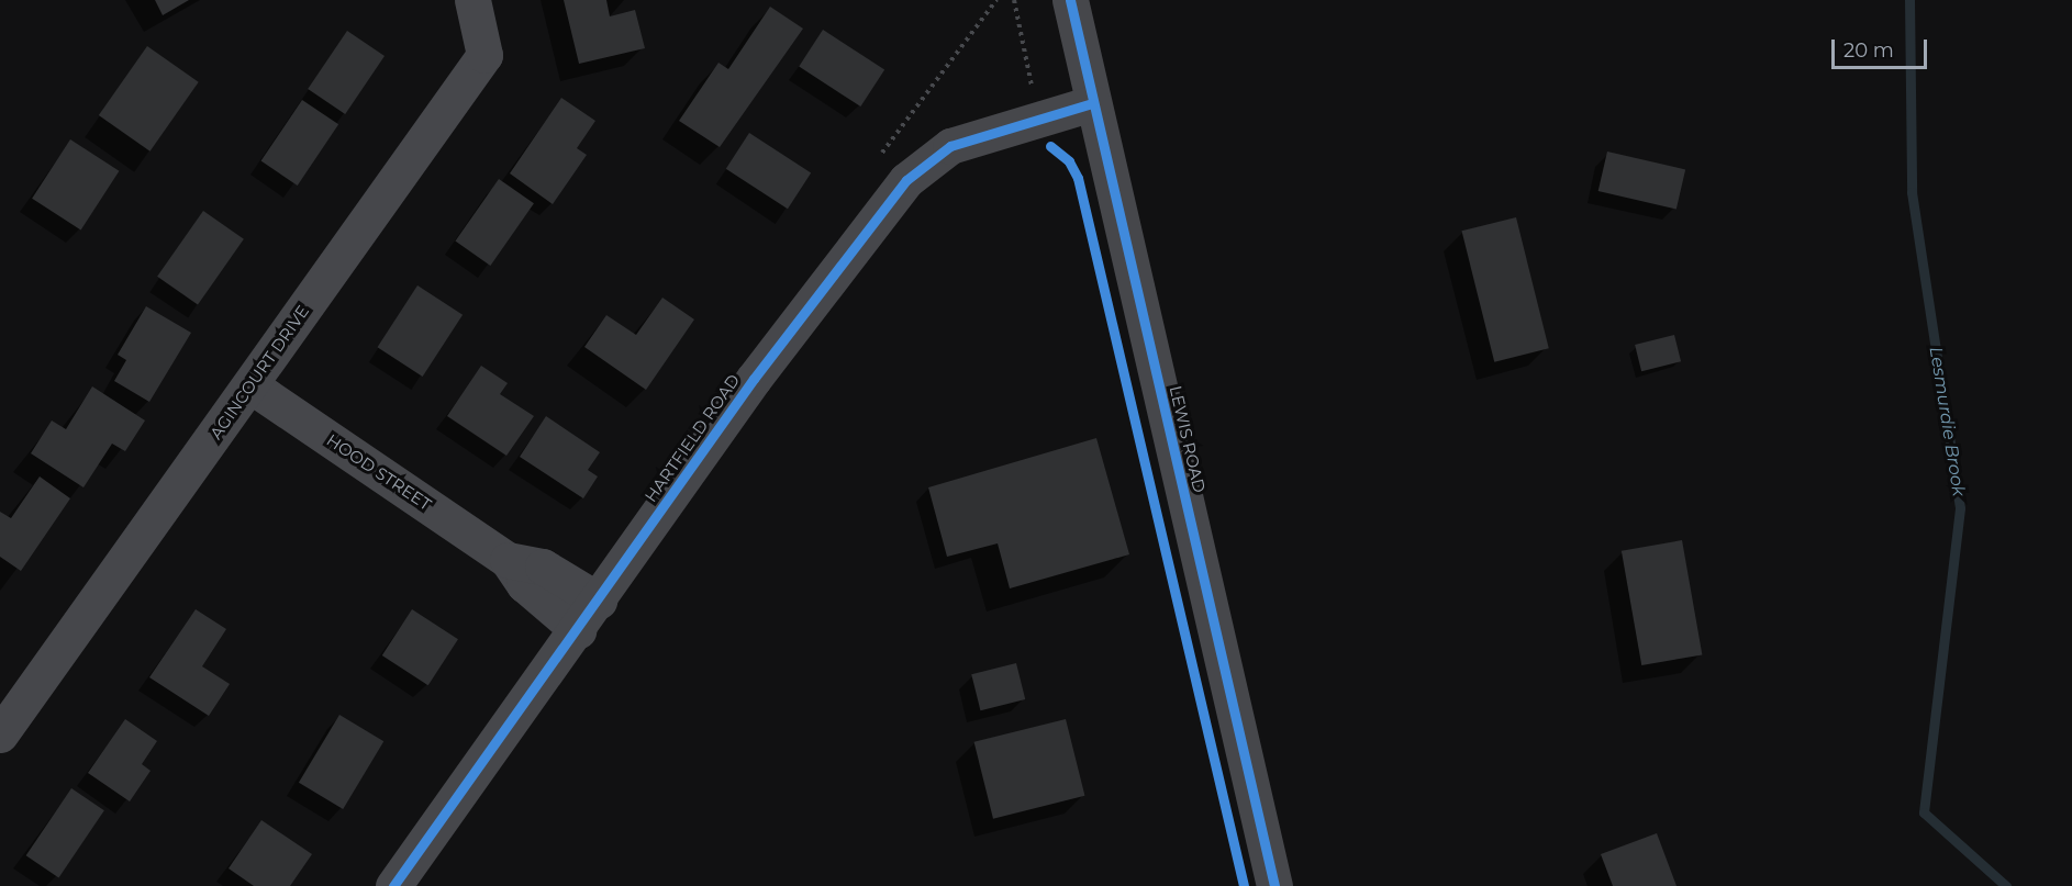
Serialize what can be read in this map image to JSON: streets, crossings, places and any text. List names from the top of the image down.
{
  "streets": {
    "street": [
      "AGINCOURT DRIVE",
      "HARTFIELD ROAD",
      "LEWIS ROAD",
      "HOOD STREET"
    ]
  },
  "crossings": [
    ["AGINCOURT DRIVE", "HOOD STREET"],
    ["HARTFIELD ROAD", "LEWIS ROAD"],
    ["HARTFIELD ROAD", "HOOD STREET"]
  ],
  "water": ["Lesmurdie Brook"],
  "scale_bar": "20 m"
}
